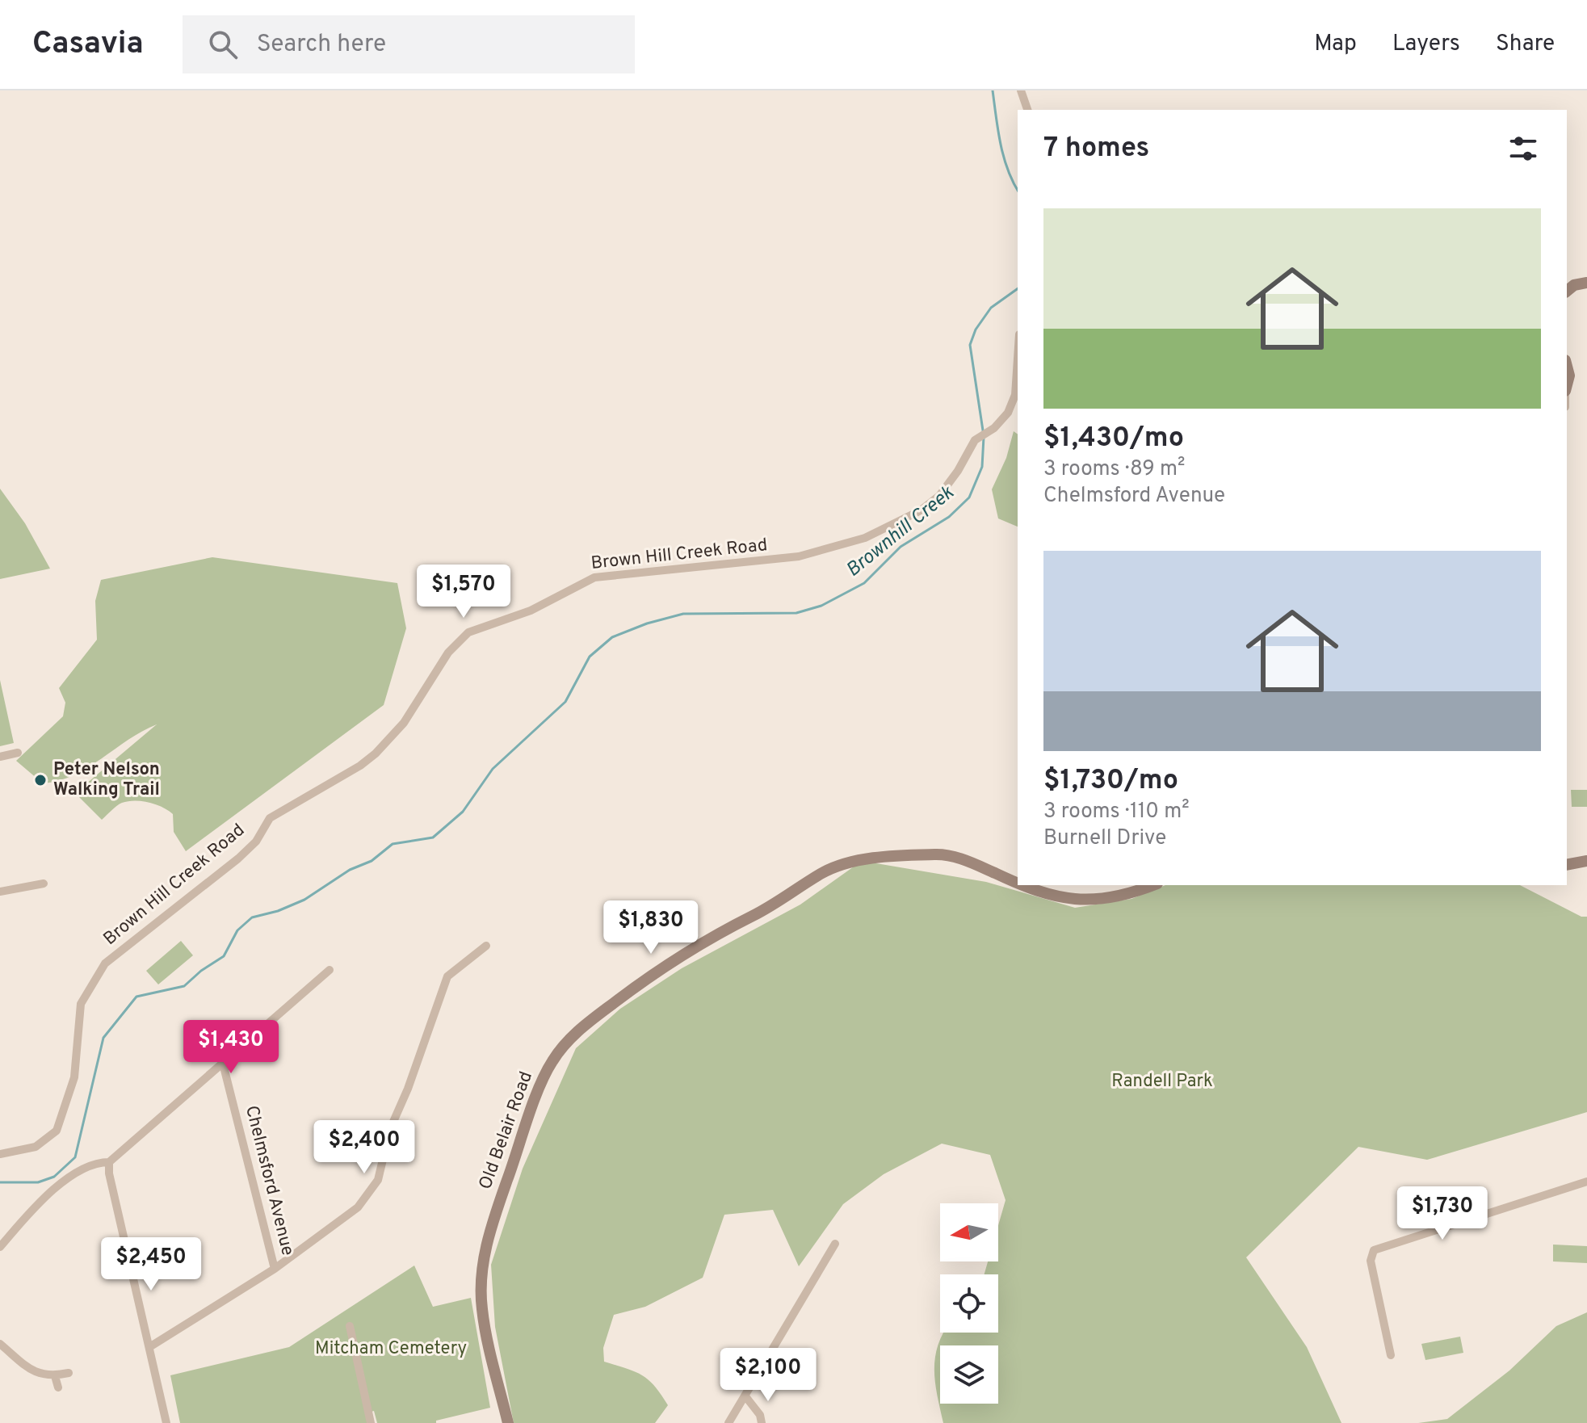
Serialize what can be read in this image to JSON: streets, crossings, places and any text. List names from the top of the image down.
{
  "streets": {
    "main road": ["Old Belair Road"],
    "street": ["Brown Hill Creek Road", "Chelmsford Avenue"]
  },
  "water": ["Brownhill Creek"],
  "parks": ["Randell Park", "Mitcham Cemetery"],
  "places": ["Peter Nelson Walking Trail"],
  "north": "left",
  "page": {
    "header": "Casavia",
    "search": "Search here",
    "nav": ["Map", "Layers", "Share"],
    "heading": "7 homes",
    "list": [
      {
        "name": "$1,430/mo",
        "note": "3 rooms · 89 m² · Chelmsford Avenue"
      },
      {
        "name": "$1,730/mo",
        "note": "3 rooms · 110 m² · Burnell Drive"
      }
    ],
    "price": [
      "$1,570",
      "$1,830",
      "$1,430",
      "$2,400",
      "$1,730",
      "$2,450",
      "$2,100"
    ]
  }
}
